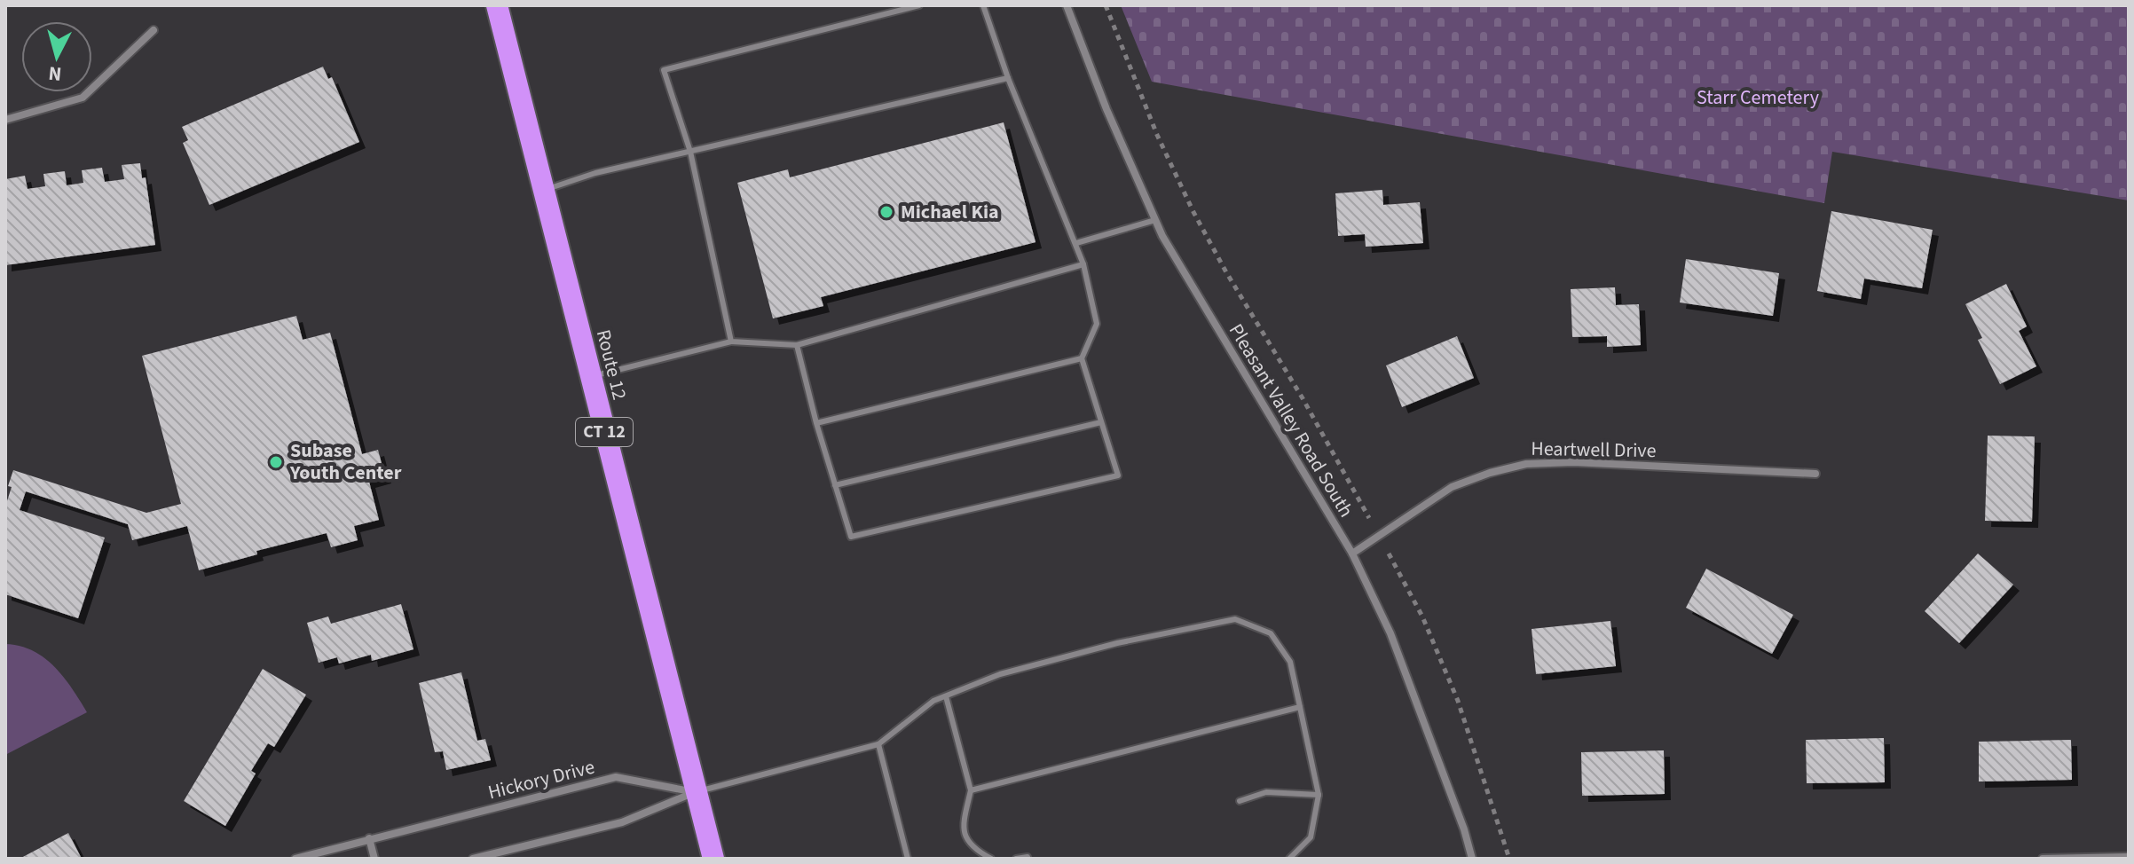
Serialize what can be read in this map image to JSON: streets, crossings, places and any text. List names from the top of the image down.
{
  "streets": {
    "highway": ["Route 12", "CT 12"],
    "street": ["Pleasant Valley Road South", "Heartwell Drive", "Hickory Drive"]
  },
  "crossings": [
    ["Route 12", "Hickory Drive"],
    ["Pleasant Valley Road South", "Heartwell Drive"]
  ],
  "parks": ["Starr Cemetery"],
  "places": ["Michael Kia", "Subase Youth Center"],
  "north": "bottom"
}
